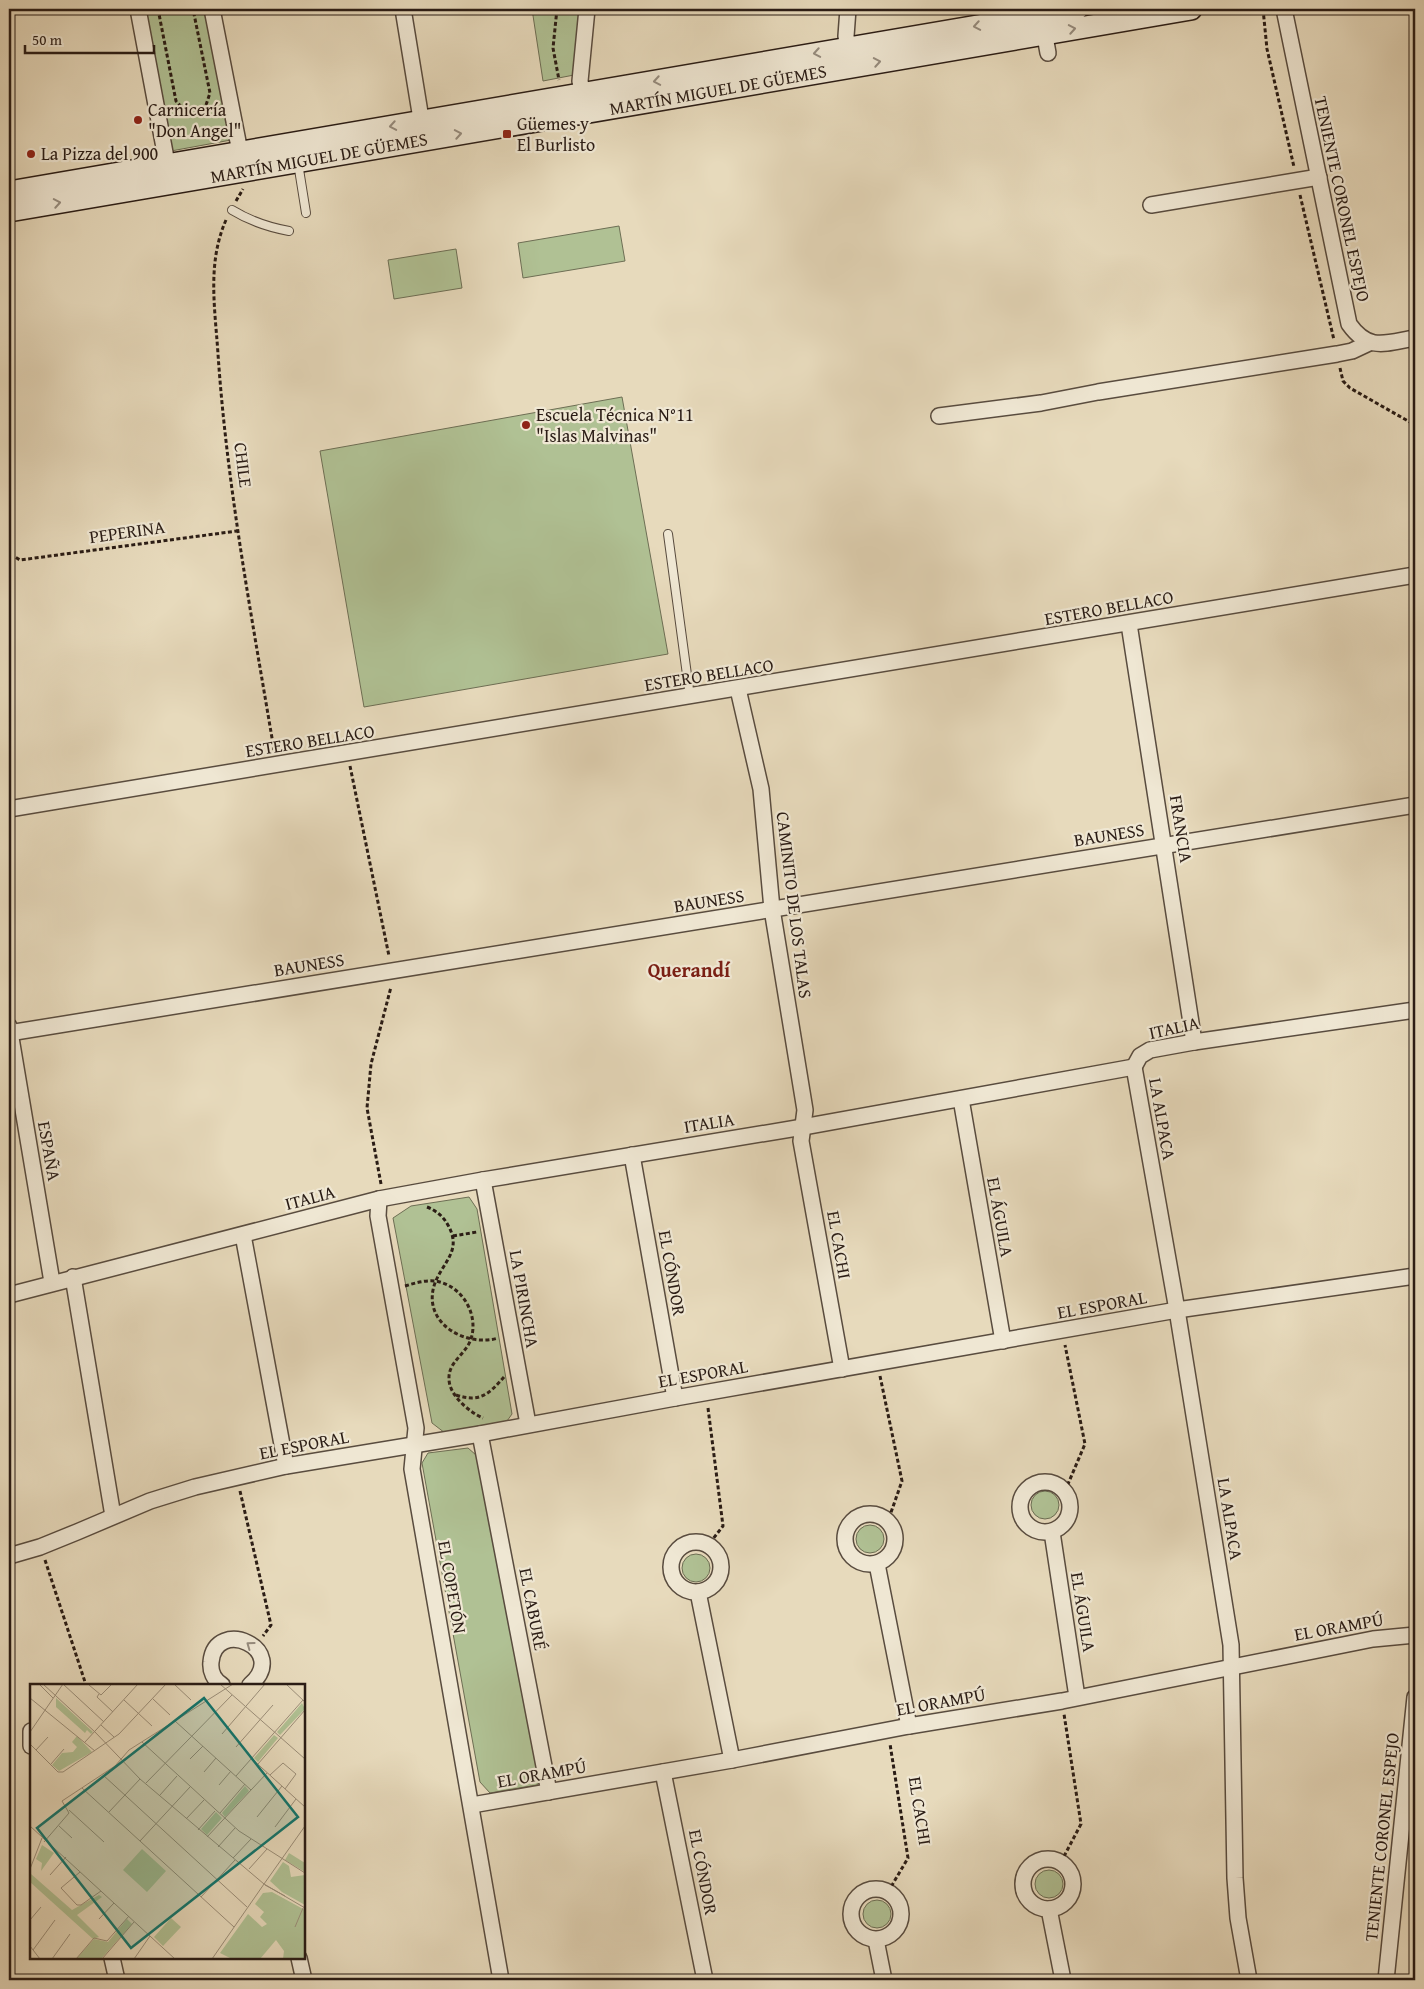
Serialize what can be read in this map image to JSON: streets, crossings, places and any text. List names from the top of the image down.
{
  "streets": {
    "main road": ["MARTÍN MIGUEL DE GÜEMES"],
    "street": [
      "TENIENTE CORONEL ESPEJO",
      "ESTERO BELLACO",
      "FRANCIA",
      "BAUNESS",
      "CAMINITO DE LOS TALAS",
      "ITALIA",
      "LA ALPACA",
      "ESPAÑA",
      "EL ÁGUILA",
      "EL CACHI",
      "EL CÓNDOR",
      "LA PIRINCHA",
      "EL ESPORAL",
      "EL COPETÓN",
      "EL CABURÉ",
      "EL ORAMPÚ"
    ],
    "path": ["CHILE", "PEPERINA"]
  },
  "crossings": [
    ["MARTÍN MIGUEL DE GÜEMES", "CHILE"],
    ["CHILE", "PEPERINA"],
    ["CHILE", "ESTERO BELLACO"],
    ["ESTERO BELLACO", "FRANCIA"],
    ["ESTERO BELLACO", "CAMINITO DE LOS TALAS"],
    ["FRANCIA", "BAUNESS"],
    ["FRANCIA", "ITALIA"],
    ["BAUNESS", "CAMINITO DE LOS TALAS"],
    ["BAUNESS", "ESPAÑA"],
    ["CAMINITO DE LOS TALAS", "ITALIA"],
    ["CAMINITO DE LOS TALAS", "EL CACHI"],
    ["ITALIA", "LA ALPACA"],
    ["ITALIA", "ESPAÑA"],
    ["ITALIA", "EL ÁGUILA"],
    ["ITALIA", "EL CACHI"],
    ["ITALIA", "EL CÓNDOR"],
    ["ITALIA", "LA PIRINCHA"],
    ["ITALIA", "EL COPETÓN"],
    ["LA ALPACA", "EL ESPORAL"],
    ["LA ALPACA", "EL ORAMPÚ"],
    ["EL ÁGUILA", "EL ESPORAL"],
    ["EL ÁGUILA", "EL ORAMPÚ"],
    ["EL CACHI", "EL ESPORAL"],
    ["EL CACHI", "EL ORAMPÚ"],
    ["EL CÓNDOR", "EL ESPORAL"],
    ["EL CÓNDOR", "EL ORAMPÚ"],
    ["LA PIRINCHA", "EL ESPORAL"],
    ["EL ESPORAL", "EL COPETÓN"],
    ["EL ESPORAL", "EL CABURÉ"],
    ["EL COPETÓN", "EL ORAMPÚ"],
    ["EL CABURÉ", "EL ORAMPÚ"]
  ],
  "districts": ["Querandí"],
  "places": {
    "other": ["Carnicería \"Don Angel\"", "La Pizza del 900", "Escuela Técnica N°11 \"Islas Malvinas\""],
    "transit": ["Güemes y El Burlisto"]
  },
  "scale_bar": "50 m"
}
